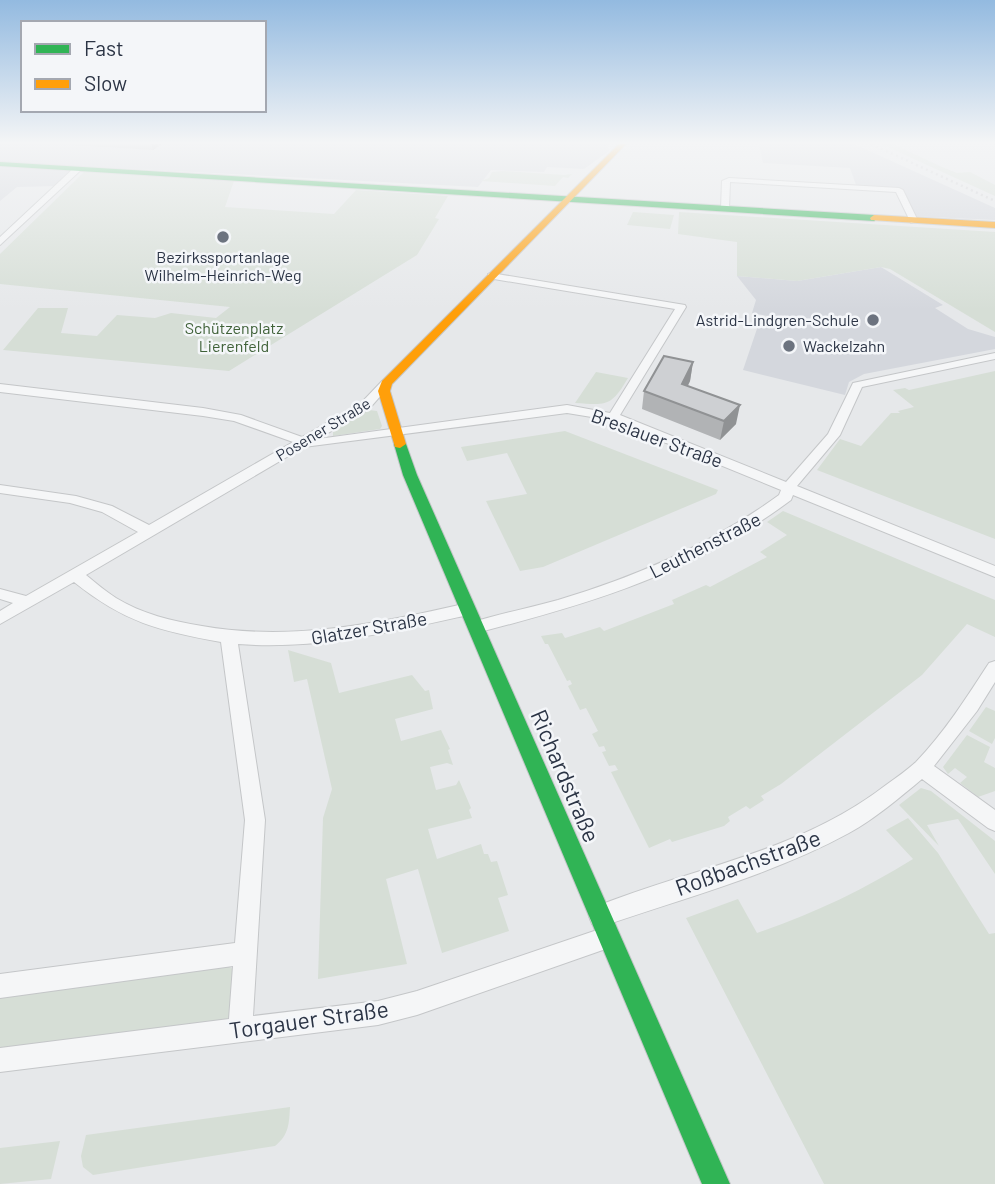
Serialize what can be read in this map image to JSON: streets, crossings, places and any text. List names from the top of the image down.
{
  "streets": {
    "street": [
      "Posener Straße",
      "Breslauer Straße",
      "Leuthenstraße",
      "Glatzer Straße",
      "Richardstraße",
      "Roßbachstraße",
      "Torgauer Straße"
    ]
  },
  "crossings": [
    ["Posener Straße", "Breslauer Straße"],
    ["Posener Straße", "Glatzer Straße"],
    ["Posener Straße", "Richardstraße"],
    ["Breslauer Straße", "Leuthenstraße"],
    ["Breslauer Straße", "Richardstraße"],
    ["Leuthenstraße", "Richardstraße"],
    ["Glatzer Straße", "Richardstraße"],
    ["Richardstraße", "Roßbachstraße"],
    ["Richardstraße", "Torgauer Straße"],
    ["Roßbachstraße", "Torgauer Straße"]
  ],
  "parks": ["Schützenplatz Lierenfeld"],
  "places": ["Bezirkssportanlage Wilhelm-Heinrich-Weg", "Astrid-Lindgren-Schule", "Wackelzahn"],
  "legend": ["Fast", "Slow"]
}
